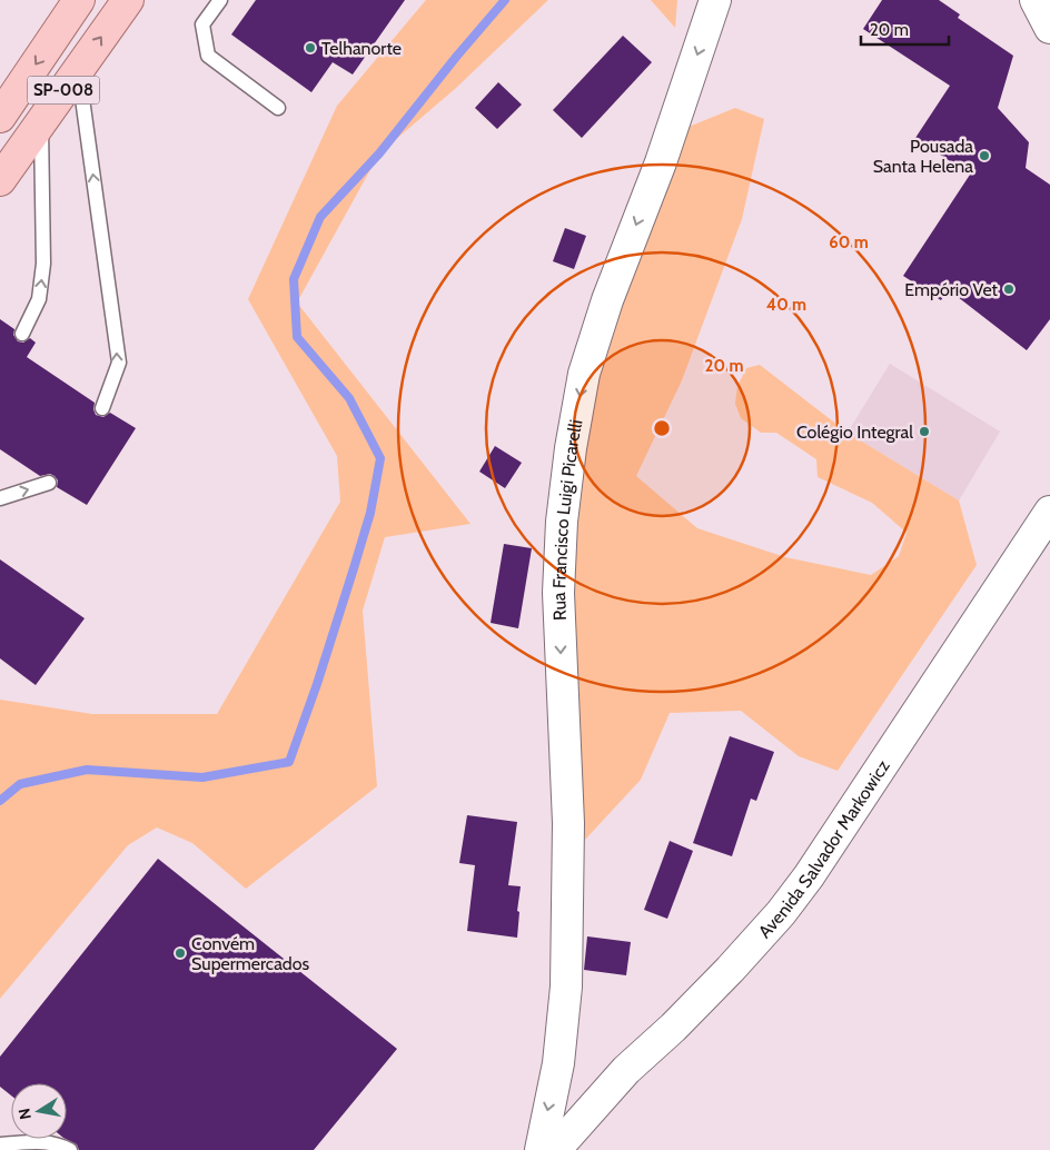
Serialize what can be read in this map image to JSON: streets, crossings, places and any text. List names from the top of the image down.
{
  "streets": {
    "main road": ["SP-008"],
    "street": ["Rua Francisco Luigi Picarelli", "Avenida Salvador Markowicz"]
  },
  "one_way": ["Rua Francisco Luigi Picarelli"],
  "places": [
    "Telhanorte",
    "Pousada Santa Helena",
    "Empório Vet",
    "Colégio Integral",
    "Convém Supermercados"
  ],
  "scale_bar": "20 m",
  "north": "left",
  "rings": ["60 m", "40 m", "20 m"]
}
